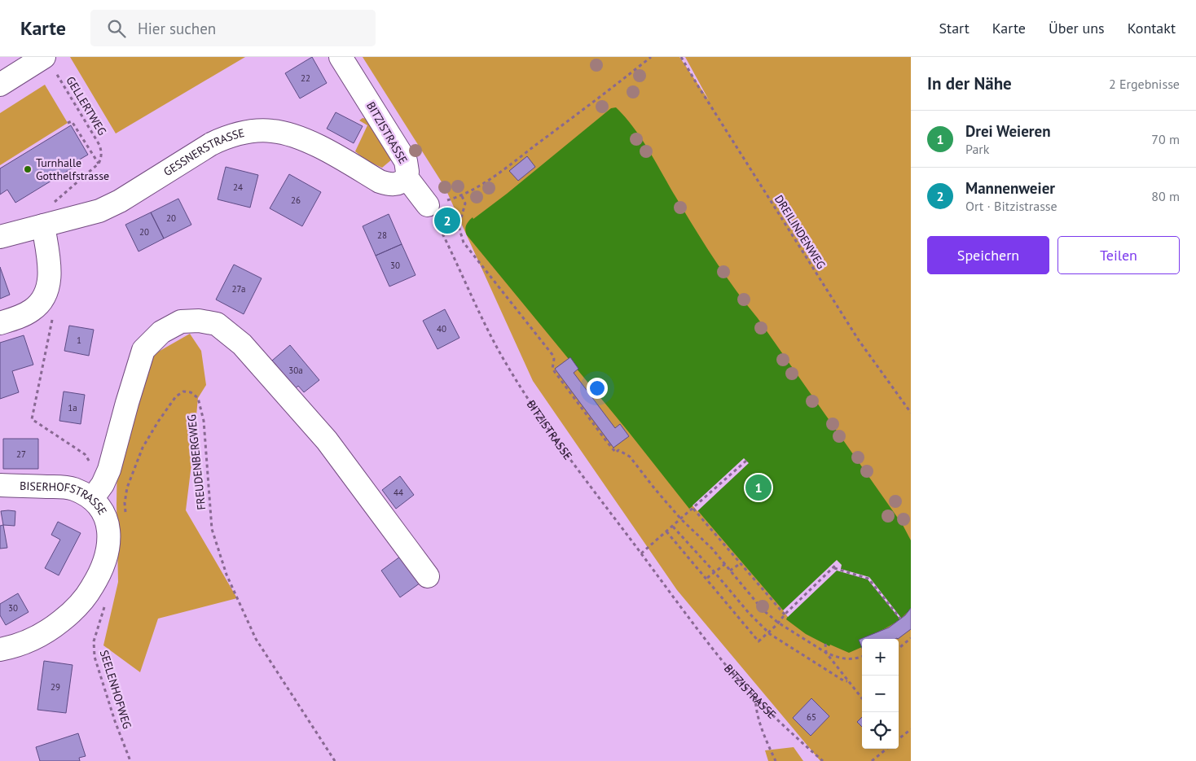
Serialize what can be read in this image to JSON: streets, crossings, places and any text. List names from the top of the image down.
{
  "streets": {
    "street": ["BITZISTRASSE", "GESSNERSTRASSE", "BISERHOFSTRASSE"],
    "path": [
      "GELLERTWEG",
      "DREILINDENWEG",
      "FREUDENBERGWEG",
      "SEELENHOFWEG"
    ]
  },
  "crossings": [
    ["BITZISTRASSE", "GESSNERSTRASSE"]
  ],
  "places": ["Turnhalle Gotthelfstrasse"],
  "house_numbers": [
    "22",
    "24",
    "26",
    "20",
    "20",
    "28",
    "30",
    "27a",
    "40",
    "1",
    "30a",
    "1a",
    "27",
    "44",
    "30",
    "29",
    "65"
  ],
  "page": {
    "header": "Karte",
    "search": "Hier suchen",
    "nav": [
      "Start",
      "Karte",
      "Über uns",
      "Kontakt"
    ],
    "heading": ["In der Nähe", "2 Ergebnisse"],
    "list": [
      {
        "mark": "1",
        "name": "Drei Weieren",
        "note": "Park",
        "value": "70 m"
      },
      {
        "mark": "2",
        "name": "Mannenweier",
        "note": "Ort · Bitzistrasse",
        "value": "80 m"
      }
    ],
    "pins": ["2", "1"],
    "buttons": ["Speichern", "Teilen"],
    "map_buttons": ["+", "−"]
  }
}
